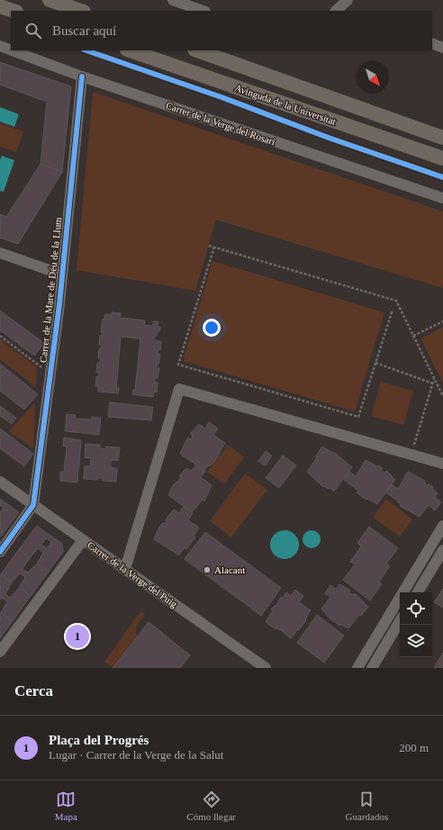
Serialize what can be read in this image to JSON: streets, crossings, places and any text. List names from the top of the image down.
{
  "streets": {
    "main road": ["Avinguda de la Universitat"],
    "street": ["Carrer de la Verge del Rosari", "Carrer de la Mare de Déu de la Llum", "Carrer de la Verge del Puig"]
  },
  "crossings": [
    ["Carrer de la Verge del Rosari", "Carrer de la Mare de Déu de la Llum"],
    ["Carrer de la Mare de Déu de la Llum", "Carrer de la Verge del Puig"]
  ],
  "places": ["Alacant"],
  "north": "bottom right",
  "page": {
    "search": "Buscar aquí",
    "pins": "1",
    "heading": "Cerca",
    "list": [
      {
        "mark": "1",
        "name": "Plaça del Progrés",
        "note": "Lugar · Carrer de la Verge de la Salut",
        "value": "200 m"
      }
    ],
    "nav": ["Mapa", "Cómo llegar", "Guardados"]
  }
}
